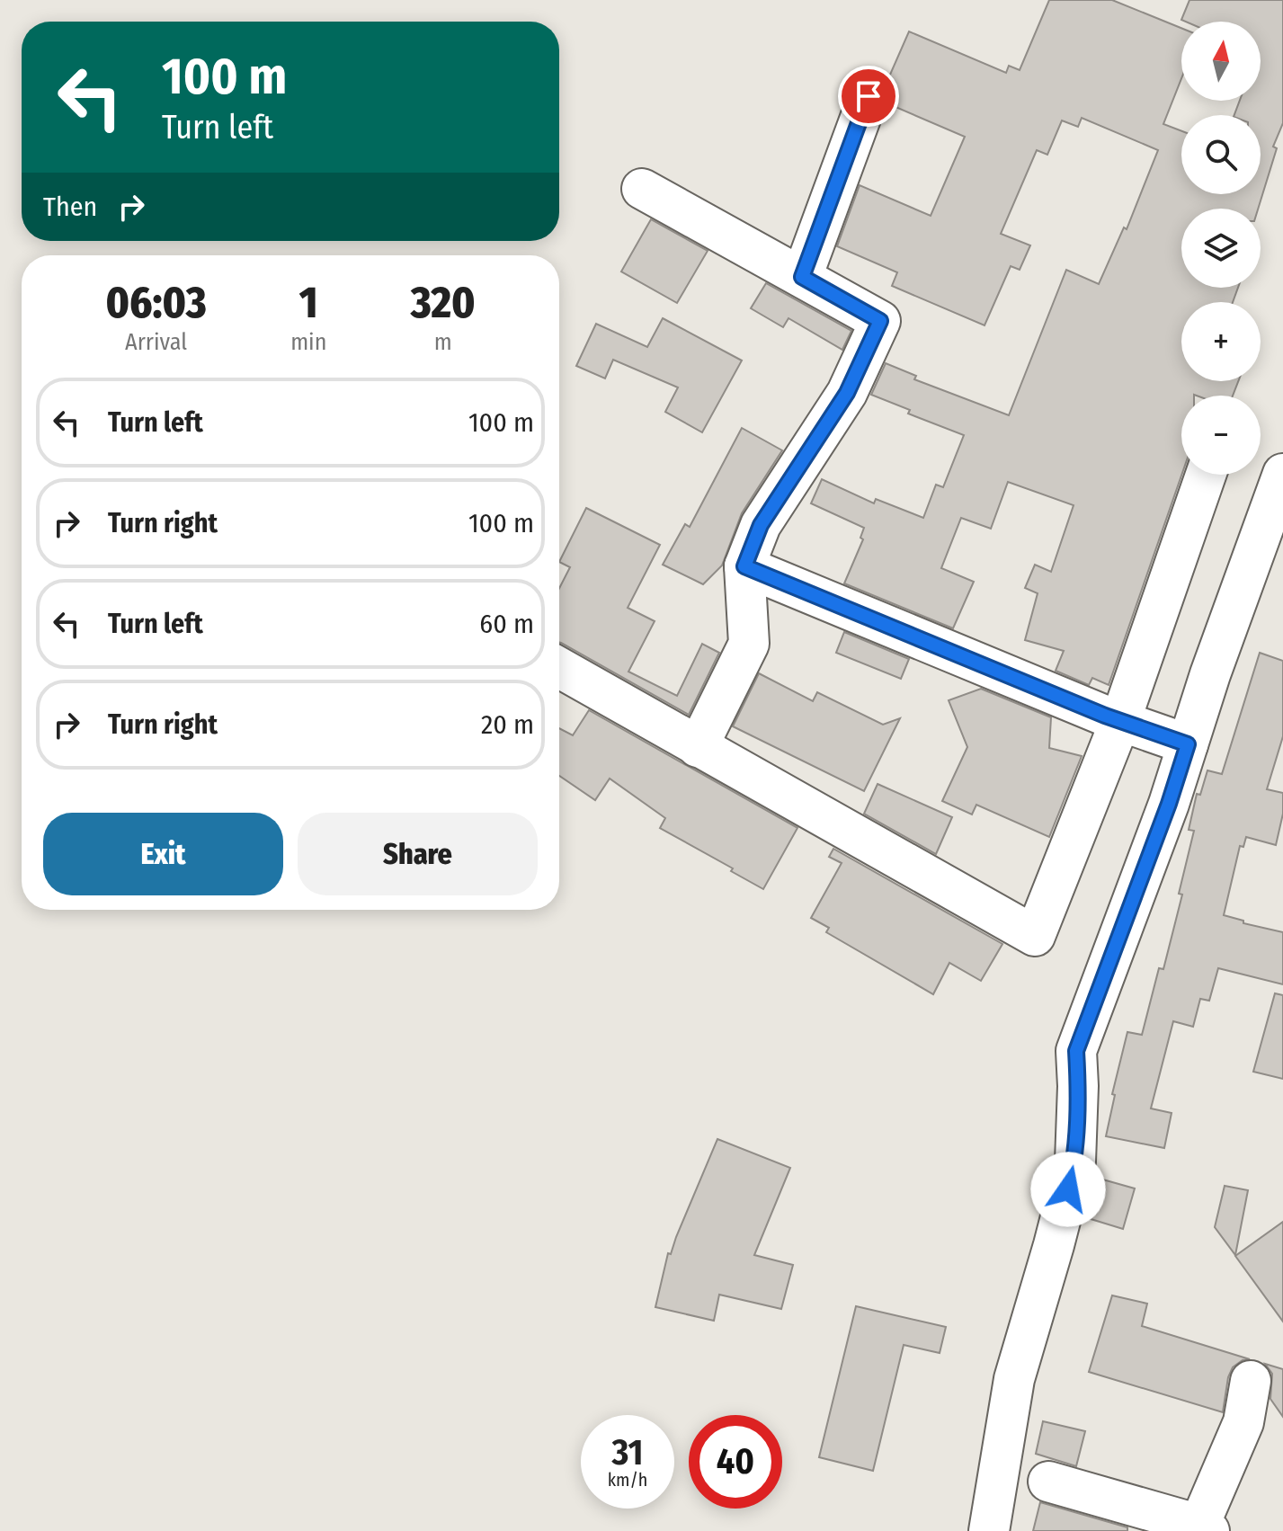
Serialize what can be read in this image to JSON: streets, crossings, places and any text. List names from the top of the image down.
{
  "north": "top",
  "page": {
    "map_buttons": ["+", "−"],
    "turn": ["100 m", "Turn left"],
    "then": "Then",
    "eta": [
      "06:03",
      "Arrival",
      "1",
      "min",
      "320",
      "m"
    ],
    "list": [
      {
        "name": "Turn left",
        "value": "100 m"
      },
      {
        "name": "Turn right",
        "value": "100 m"
      },
      {
        "name": "Turn left",
        "value": "60 m"
      },
      {
        "name": "Turn right",
        "value": "20 m"
      }
    ],
    "buttons": ["Exit", "Share"],
    "speed": "31 km/h",
    "limit": "40"
  }
}
